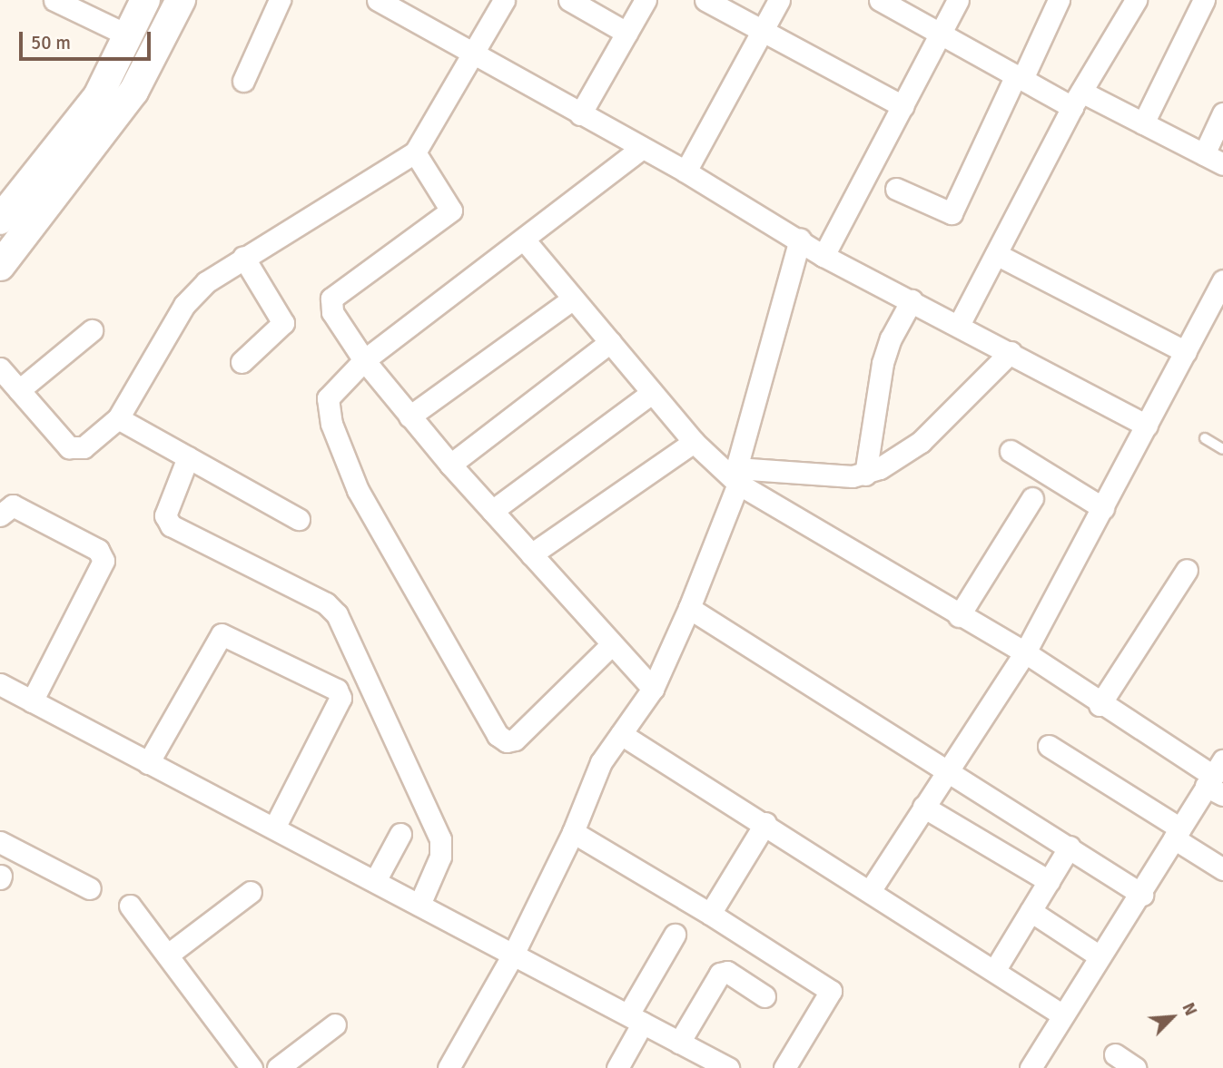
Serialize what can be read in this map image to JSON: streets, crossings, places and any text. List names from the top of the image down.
{
  "scale_bar": "50 m",
  "north": "top right"
}
